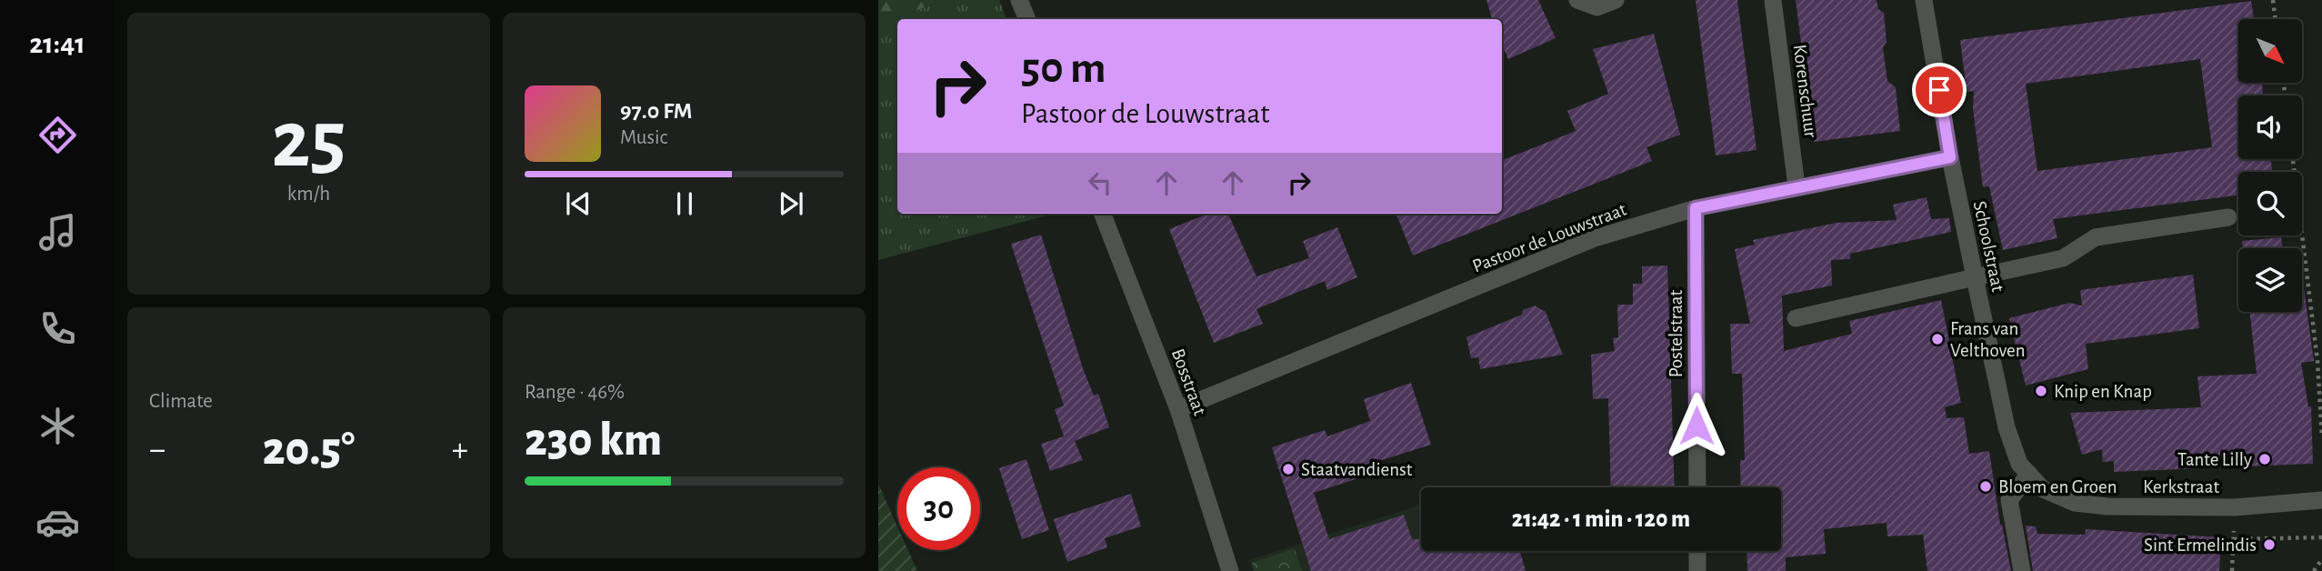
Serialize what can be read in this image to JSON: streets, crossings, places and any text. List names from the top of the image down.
{
  "streets": {
    "street": [
      "Korenschuur",
      "Pastoor de Louwstraat",
      "Schoolstraat",
      "Postelstraat",
      "Bosstraat",
      "Kerkstraat"
    ]
  },
  "crossings": [
    ["Korenschuur", "Pastoor de Louwstraat"],
    ["Pastoor de Louwstraat", "Schoolstraat"],
    ["Pastoor de Louwstraat", "Postelstraat"],
    ["Pastoor de Louwstraat", "Bosstraat"],
    ["Schoolstraat", "Kerkstraat"]
  ],
  "places": [
    "Frans van Velthoven",
    "Knip en Knap",
    "Tante Lilly",
    "Staatvandienst",
    "Bloem en Groen",
    "Sint Ermelindis"
  ],
  "north": "bottom right",
  "page": {
    "tabs": "21:41",
    "tile": [
      ["25", "km/h"],
      "Climate",
      ["Range · 46%", "230 km"]
    ],
    "turn": ["50 m", "Pastoor de Louwstraat"],
    "song": ["97.0 FM", "Music"],
    "heat": ["−", "20.5°", "+"],
    "limit": "30",
    "trip": "21:42 · 1 min · 120 m"
  }
}
